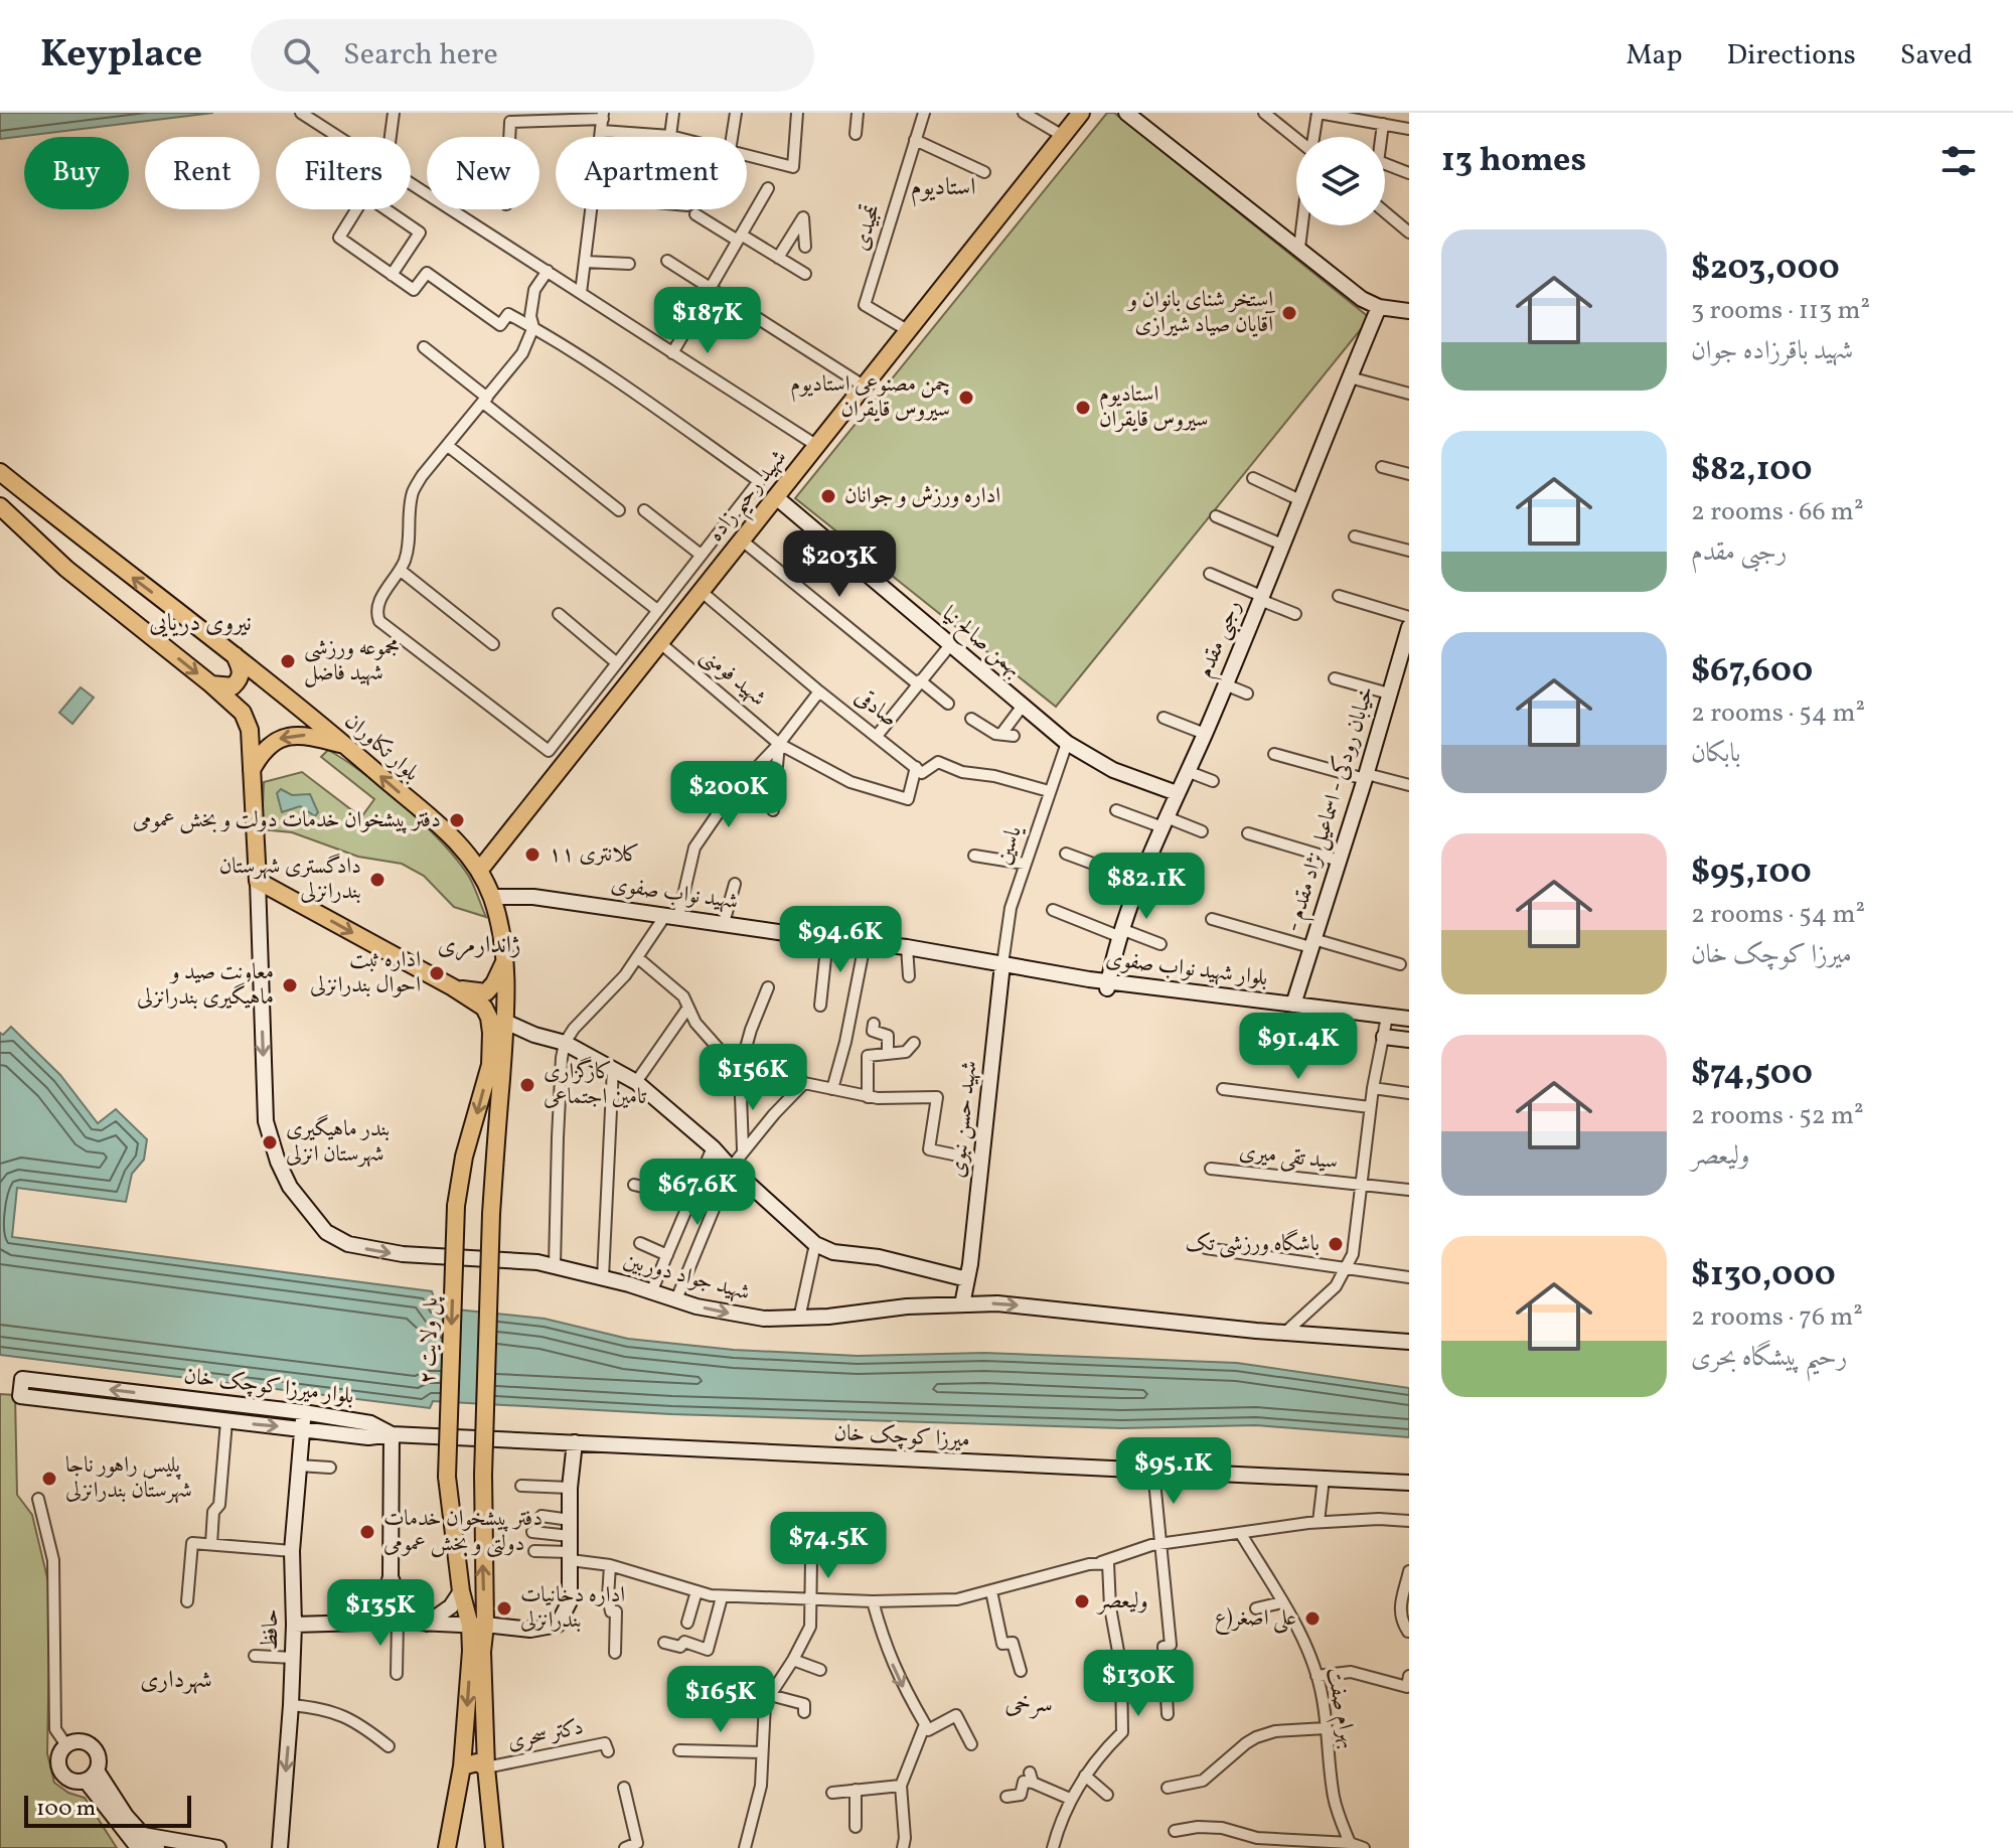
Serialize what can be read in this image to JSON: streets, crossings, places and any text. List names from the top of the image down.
{
  "streets": {
    "main road": ["شهید رحیم زاده", "بلوار تکاوران", "پل ولایت ۲"],
    "street": [
      "تمجیدی",
      "رجبی مقدم",
      "بهمن صالح نیا",
      "شهید فومنی",
      "صادقی",
      "- خیابان رودکی - اسماعیل نژاد مقدم",
      "یاسین",
      "شهید نواب صفوی",
      "بلوار شهید نواب صفوی",
      "شهید حسن نبوی",
      "سید تقی میری",
      "شهید جواد دوربین",
      "بلوار میرزا کوچک خان",
      "میرزا کوچک خان",
      "حافظ",
      "بهرام صفت",
      "دکتر سحری"
    ]
  },
  "crossings": [
    ["تمجیدی", "شهید رحیم زاده"],
    ["شهید رحیم زاده", "بهمن صالح نیا"],
    ["شهید رحیم زاده", "شهید فومنی"],
    ["شهید رحیم زاده", "صادقی"],
    ["شهید رحیم زاده", "بلوار تکاوران"],
    ["رجبی مقدم", "بهمن صالح نیا"],
    ["رجبی مقدم", "بلوار شهید نواب صفوی"],
    ["بهمن صالح نیا", "یاسین"],
    ["شهید فومنی", "صادقی"],
    ["بلوار تکاوران", "شهید نواب صفوی"],
    ["بلوار تکاوران", "پل ولایت ۲"],
    ["- خیابان رودکی - اسماعیل نژاد مقدم", "بلوار شهید نواب صفوی"],
    ["یاسین", "شهید نواب صفوی"],
    ["یاسین", "شهید حسن نبوی"],
    ["شهید نواب صفوی", "بلوار شهید نواب صفوی"],
    ["شهید نواب صفوی", "شهید حسن نبوی"],
    ["شهید حسن نبوی", "شهید جواد دوربین"],
    ["شهید جواد دوربین", "پل ولایت ۲"],
    ["بلوار میرزا کوچک خان", "میرزا کوچک خان"],
    ["بلوار میرزا کوچک خان", "حافظ"]
  ],
  "one_way": ["بلوار تکاوران", "شهید جواد دوربین", "پل ولایت ۲"],
  "districts": [
    "استادیوم",
    "نیروی دریایی",
    "ژاندارمری",
    "شهرداری",
    "سرخی"
  ],
  "places": [
    "استخر شنای بانوان و آقایان صیاد شیرازی",
    "چمن مصنوعی استادیوم سیروس قایقران",
    "استادیوم سیروس قایقران",
    "اداره ورزش و جوانان",
    "مجموعه ورزشی شهید فاضل",
    "دفتر پیشخوان خدمات دولت و بخش عمومی",
    "کلانتری ۱۱",
    "دادگستری شهرستان بندرانزلی",
    "اداره ثبت احوال بندرانزلی",
    "معاونت صید و ماهیگیری بندرانزلی",
    "کارگزاری تامین اجتماعی",
    "بندر ماهیگیری شهرستان انزلی",
    "باشگاه ورزشی تک",
    "پلیس راهور ناجا شهرستان بندرانزلی",
    "دفتر پیشخوان خدمات دولتی و بخش عمومی",
    "ولیعصر",
    "اداره دخانیات بندرانزلی",
    "علی اصغر(ع"
  ],
  "scale_bar": "100 m",
  "page": {
    "header": "Keyplace",
    "search": "Search here",
    "nav": ["Map", "Directions", "Saved"],
    "heading": "13 homes",
    "chip": [
      "Buy",
      "Rent",
      "Filters",
      "New",
      "Apartment"
    ],
    "list": [
      {
        "name": "$203,000",
        "note": "3 rooms · 113 m² · شهید باقرزاده جوان"
      },
      {
        "name": "$82,100",
        "note": "2 rooms · 66 m² · رجبی مقدم"
      },
      {
        "name": "$67,600",
        "note": "2 rooms · 54 m² · بابکان"
      },
      {
        "name": "$95,100",
        "note": "2 rooms · 54 m² · میرزا کوچک خان"
      },
      {
        "name": "$74,500",
        "note": "2 rooms · 52 m² · ولیعصر"
      },
      {
        "name": "$130,000",
        "note": "2 rooms · 76 m² · رحیم پیشگاه بحری"
      }
    ],
    "price": [
      "$187K",
      "$203K",
      "$200K",
      "$82.1K",
      "$94.6K",
      "$91.4K",
      "$156K",
      "$67.6K",
      "$95.1K",
      "$74.5K",
      "$135K",
      "$130K",
      "$165K"
    ],
    "scale": "100 m"
  }
}
